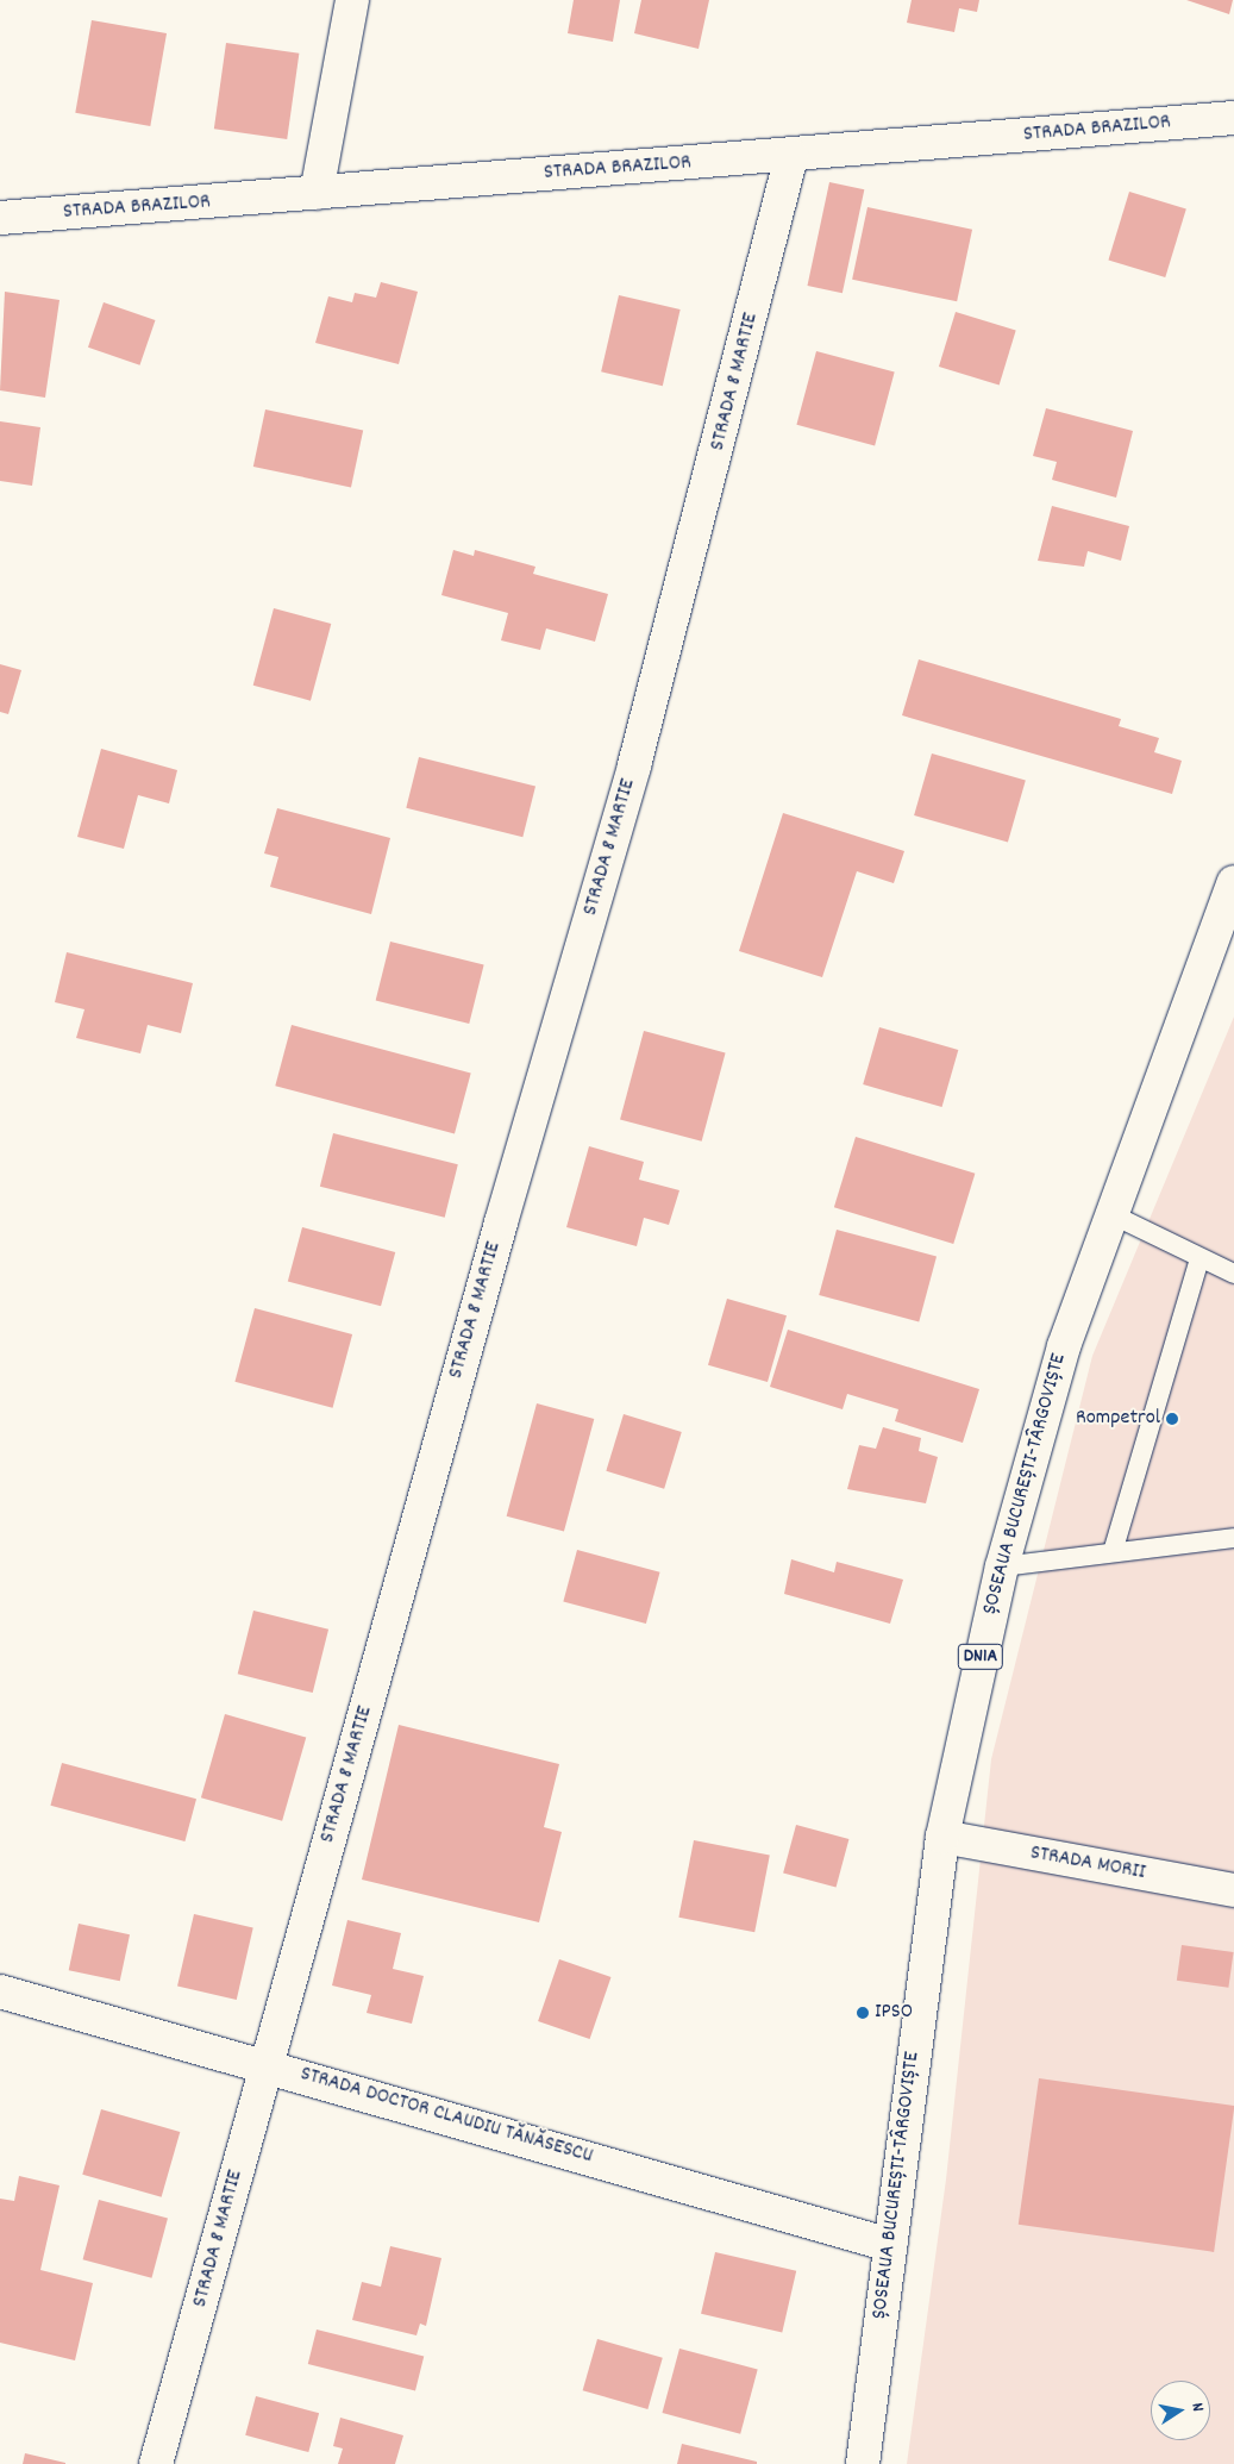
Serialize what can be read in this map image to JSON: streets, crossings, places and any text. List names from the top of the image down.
{
  "streets": {
    "street": [
      "STRADA BRAZILOR",
      "STRADA 8 MARTIE",
      "ȘOSEAUA BUCUREȘTI-TÂRGOVIȘTE",
      "DN1A",
      "STRADA MORII",
      "STRADA DOCTOR CLAUDIU TĂNĂSESCU"
    ]
  },
  "crossings": [
    ["STRADA BRAZILOR", "STRADA 8 MARTIE"],
    ["STRADA 8 MARTIE", "STRADA DOCTOR CLAUDIU TĂNĂSESCU"],
    ["ȘOSEAUA BUCUREȘTI-TÂRGOVIȘTE", "STRADA MORII"],
    ["ȘOSEAUA BUCUREȘTI-TÂRGOVIȘTE", "STRADA DOCTOR CLAUDIU TĂNĂSESCU"]
  ],
  "places": ["Rompetrol", "IPSO"],
  "north": "right"
}
